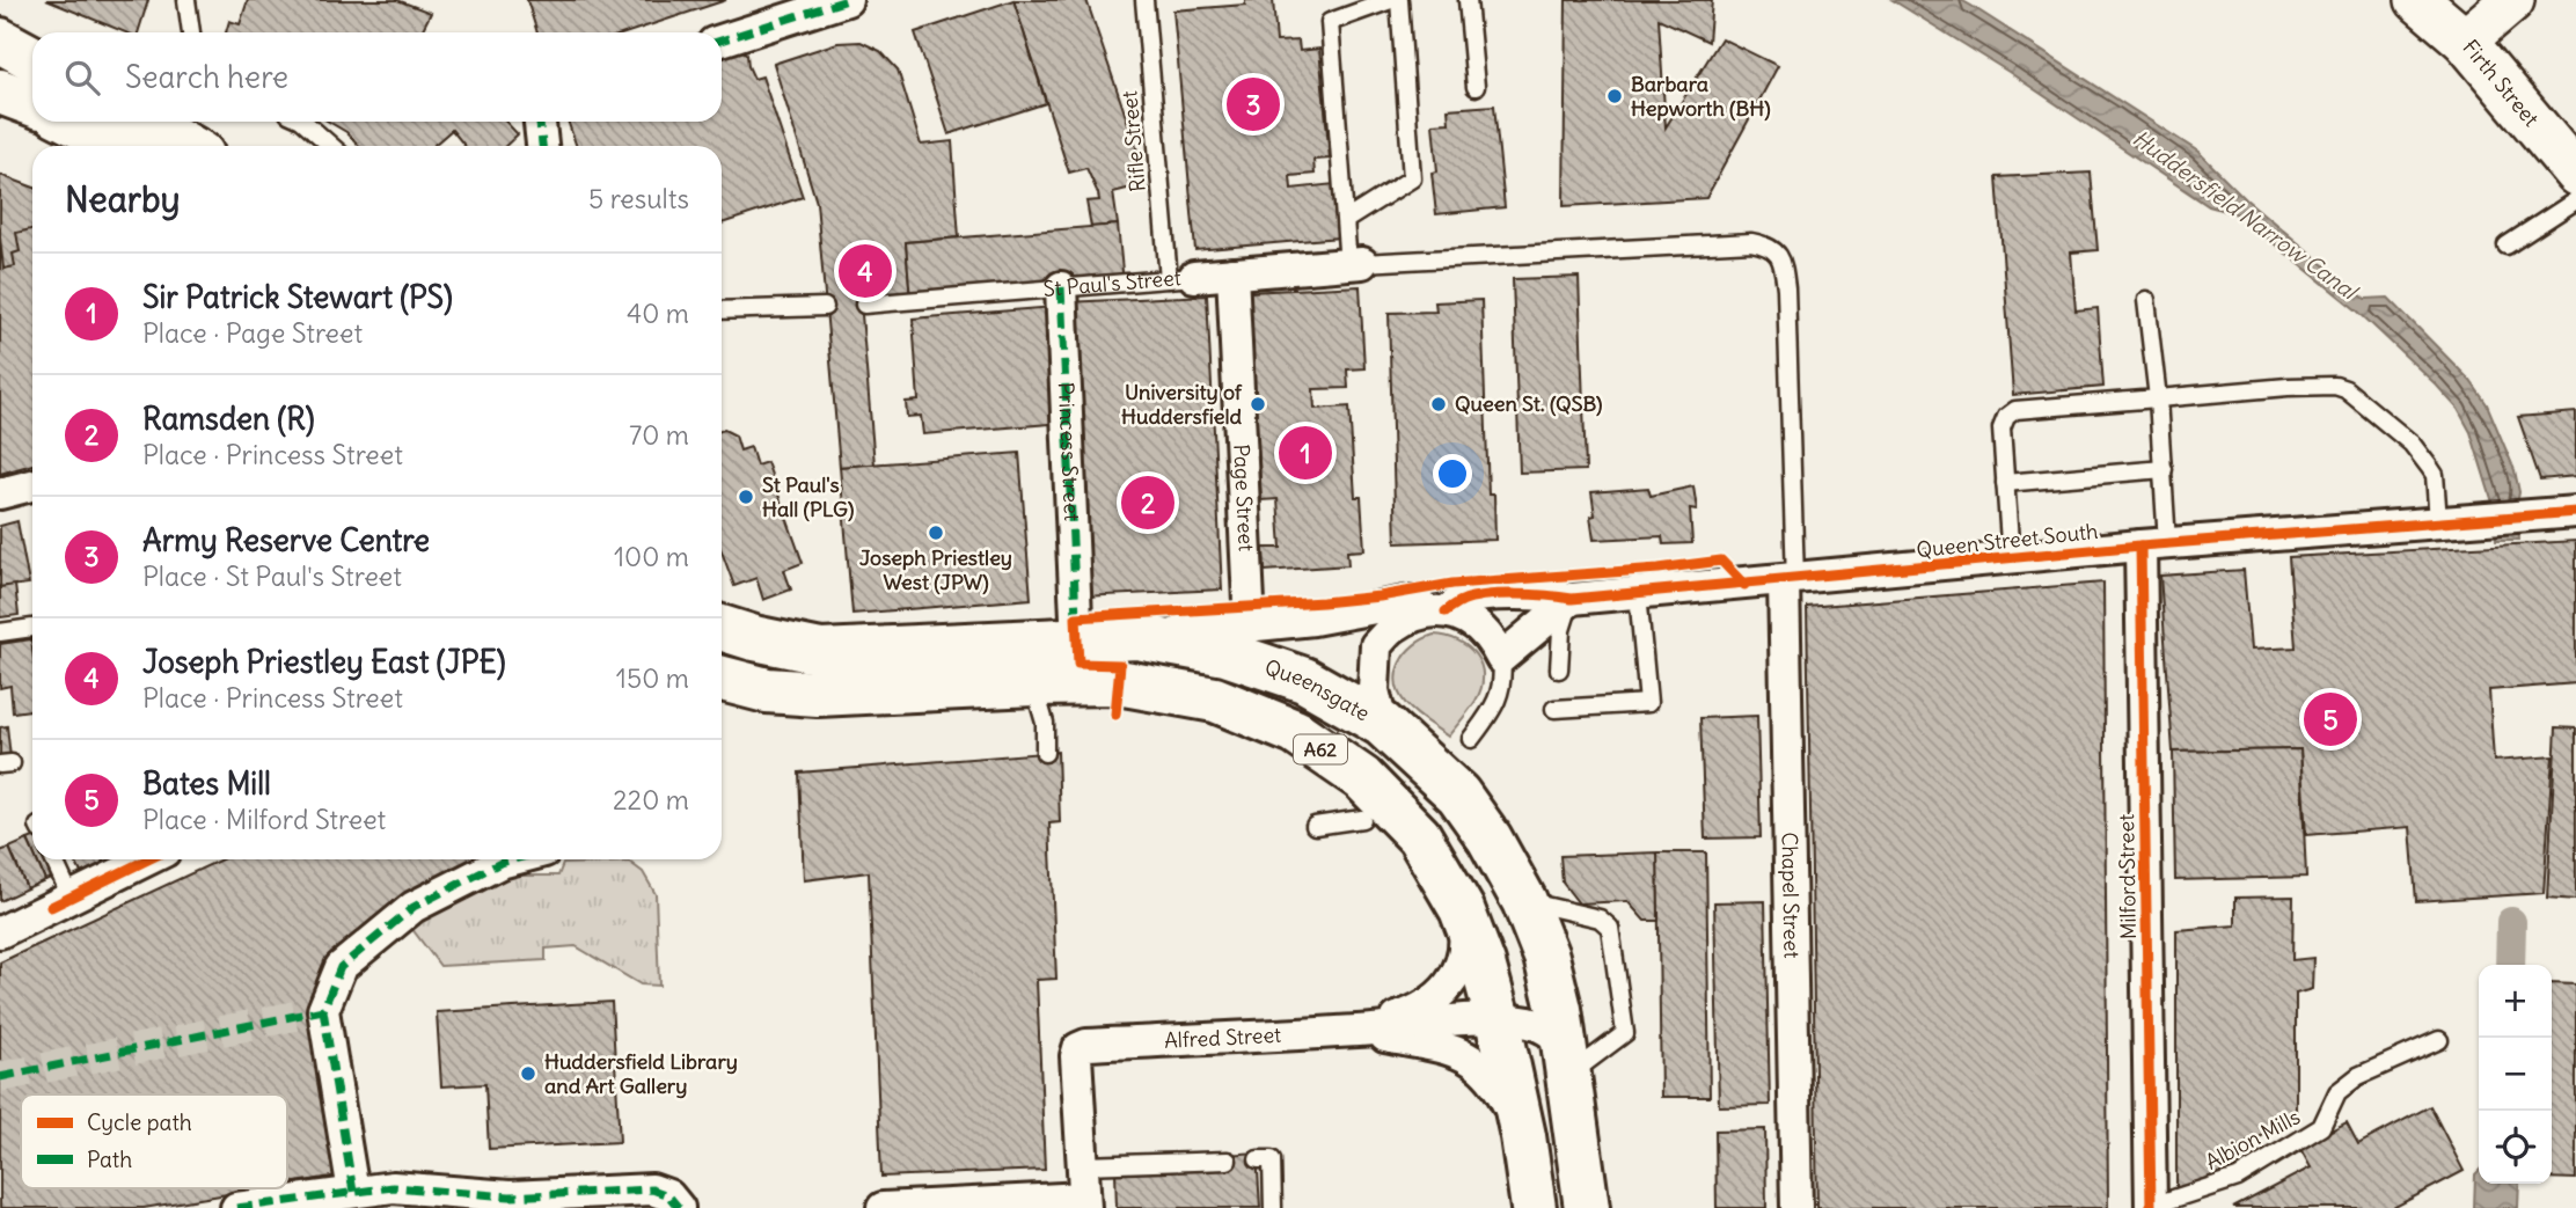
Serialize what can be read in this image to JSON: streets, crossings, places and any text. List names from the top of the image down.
{
  "streets": {
    "highway": ["Queensgate", "A62"],
    "main road": ["Firth Street"],
    "street": [
      "St Paul's Street",
      "Princess Street",
      "Page Street",
      "Queen Street South",
      "Milford Street",
      "Chapel Street",
      "Alfred Street"
    ],
    "lane": ["Rifle Street", "Albion Mills"]
  },
  "crossings": [
    ["Rifle Street", "St Paul's Street"],
    ["St Paul's Street", "Princess Street"],
    ["St Paul's Street", "Page Street"],
    ["Queen Street South", "Milford Street"],
    ["Queen Street South", "Chapel Street"],
    ["Queensgate", "Alfred Street"],
    ["A62", "Alfred Street"],
    ["Milford Street", "Albion Mills"]
  ],
  "water": ["Huddersfield Narrow Canal"],
  "places": [
    "Barbara Hepworth (BH)",
    "University of Huddersfield",
    "Queen St. (QSB)",
    "St Paul's Hall (PLG)",
    "Joseph Priestley West (JPW)",
    "Huddersfield Library and Art Gallery"
  ],
  "legend": ["Cycle path", "Path"],
  "page": {
    "search": "Search here",
    "pins": [
      "3",
      "4",
      "1",
      "2",
      "5"
    ],
    "heading": ["Nearby", "5 results"],
    "list": [
      {
        "mark": "1",
        "name": "Sir Patrick Stewart (PS)",
        "note": "Place · Page Street",
        "value": "40 m"
      },
      {
        "mark": "2",
        "name": "Ramsden (R)",
        "note": "Place · Princess Street",
        "value": "70 m"
      },
      {
        "mark": "3",
        "name": "Army Reserve Centre",
        "note": "Place · St Paul's Street",
        "value": "100 m"
      },
      {
        "mark": "4",
        "name": "Joseph Priestley East (JPE)",
        "note": "Place · Princess Street",
        "value": "150 m"
      },
      {
        "mark": "5",
        "name": "Bates Mill",
        "note": "Place · Milford Street",
        "value": "220 m"
      }
    ],
    "map_buttons": ["+", "−"]
  }
}
